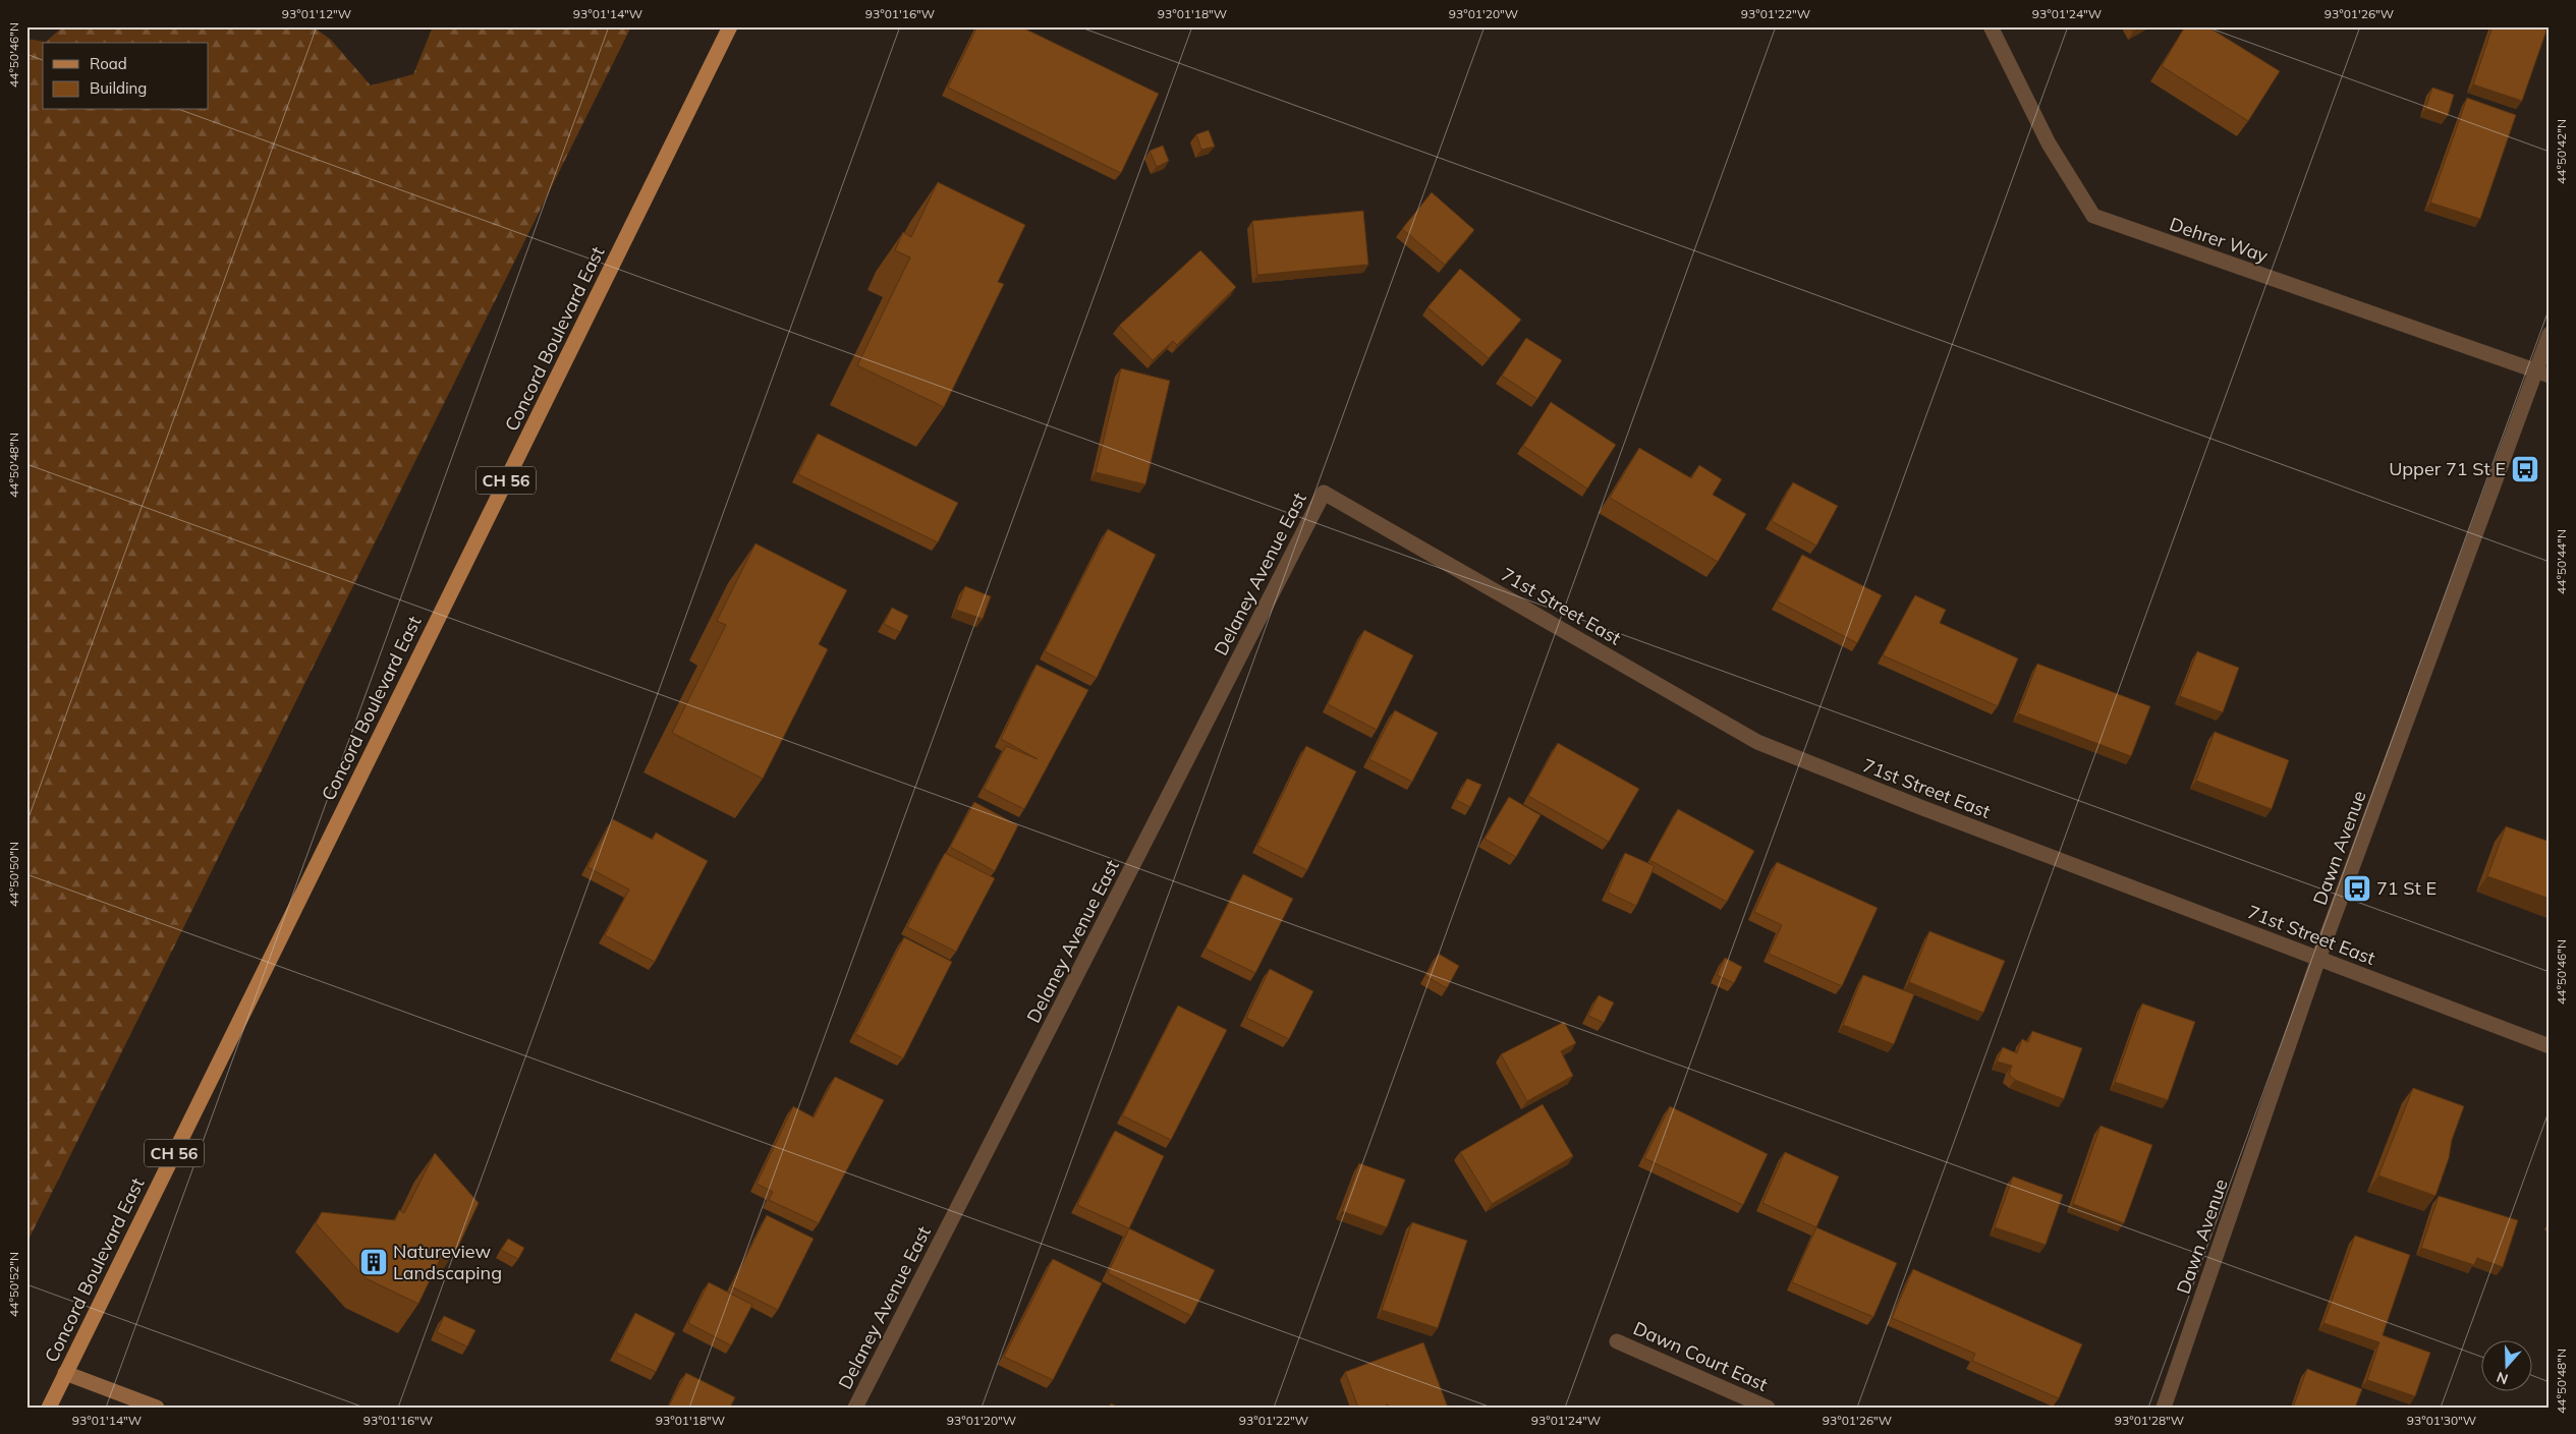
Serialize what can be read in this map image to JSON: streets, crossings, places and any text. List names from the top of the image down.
{
  "streets": {
    "main road": ["Concord Boulevard East", "CH 56"],
    "street": [
      "Dehrer Way",
      "Delaney Avenue East",
      "71st Street East",
      "Dawn Avenue",
      "Dawn Court East"
    ]
  },
  "crossings": [
    ["Dehrer Way", "Dawn Avenue"],
    ["Delaney Avenue East", "71st Street East"],
    ["71st Street East", "Dawn Avenue"]
  ],
  "places": {
    "bus stop": ["Upper 71 St E", "71 St E"],
    "building": ["Natureview Landscaping"]
  },
  "legend": ["Road", "Building"],
  "north": "bottom",
  "coordinates": [
    "93°01'12\"W",
    "93°01'14\"W",
    "93°01'16\"W",
    "93°01'18\"W",
    "93°01'20\"W",
    "93°01'22\"W",
    "93°01'24\"W",
    "93°01'26\"W",
    "44°50'46\"N",
    "44°50'42\"N",
    "44°50'48\"N",
    "44°50'44\"N",
    "44°50'50\"N",
    "44°50'52\"N",
    "93°01'28\"W",
    "93°01'30\"W"
  ]
}
